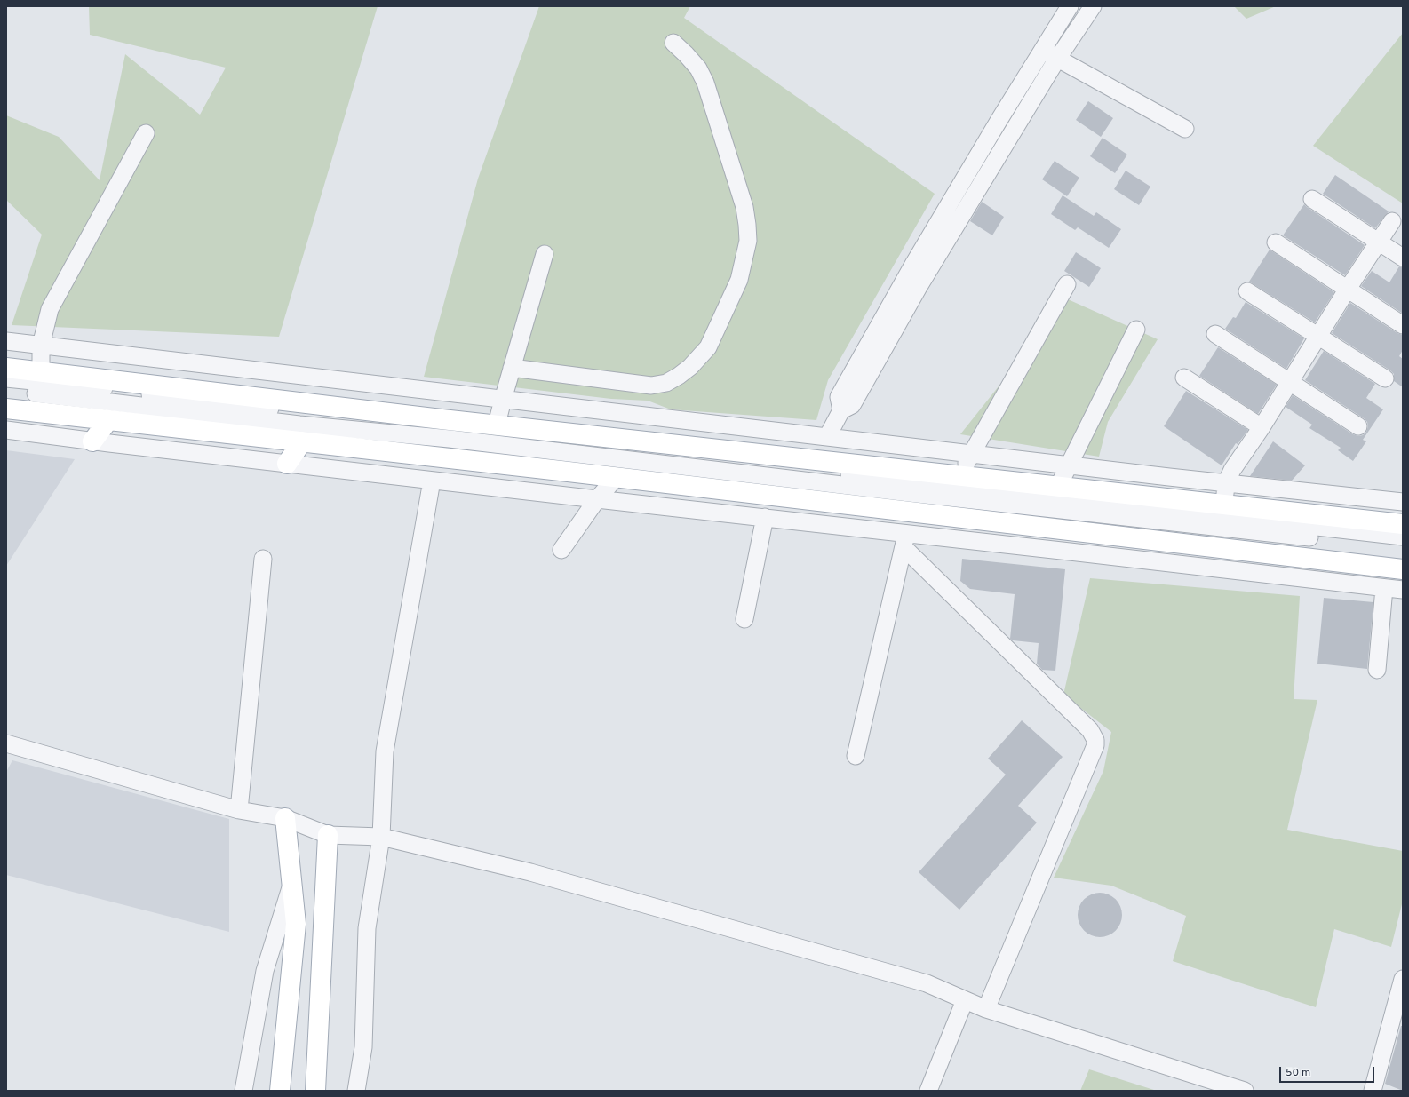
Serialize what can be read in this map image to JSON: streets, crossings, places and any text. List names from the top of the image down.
{
  "scale_bar": "50 m"
}
